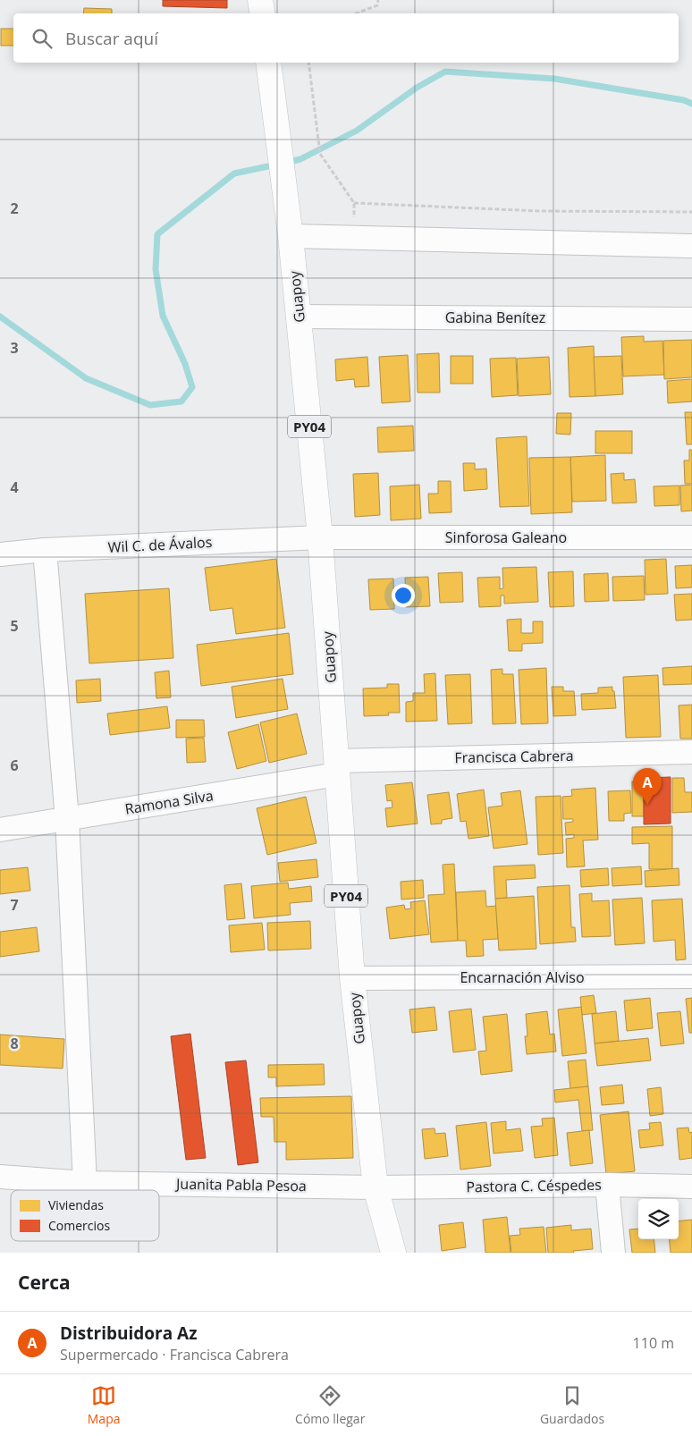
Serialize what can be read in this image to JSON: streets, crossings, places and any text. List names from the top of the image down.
{
  "streets": {
    "main road": ["Guapoy", "PY04"],
    "street": [
      "Gabina Benítez",
      "Sinforosa Galeano",
      "Wil C. de Ávalos",
      "Francisca Cabrera",
      "Ramona Silva",
      "Encarnación Alviso",
      "Juanita Pabla Pesoa",
      "Pastora C. Céspedes"
    ]
  },
  "crossings": [
    ["Guapoy", "Gabina Benítez"],
    ["Guapoy", "Sinforosa Galeano"],
    ["Guapoy", "Wil C. de Ávalos"],
    ["Guapoy", "Francisca Cabrera"],
    ["Guapoy", "Ramona Silva"],
    ["Guapoy", "Encarnación Alviso"],
    ["Guapoy", "Juanita Pabla Pesoa"],
    ["Guapoy", "Pastora C. Céspedes"],
    ["Sinforosa Galeano", "Wil C. de Ávalos"],
    ["Francisca Cabrera", "Ramona Silva"],
    ["Juanita Pabla Pesoa", "Pastora C. Céspedes"]
  ],
  "legend": ["Viviendas", "Comercios"],
  "page": {
    "search": "Buscar aquí",
    "pins": "A",
    "heading": "Cerca",
    "list": [
      {
        "mark": "A",
        "name": "Distribuidora Az",
        "note": "Supermercado · Francisca Cabrera",
        "value": "110 m"
      }
    ],
    "nav": ["Mapa", "Cómo llegar", "Guardados"]
  },
  "grid": {
    "rows": [
      "2",
      "3",
      "4",
      "5",
      "6",
      "7",
      "8"
    ]
  }
}
